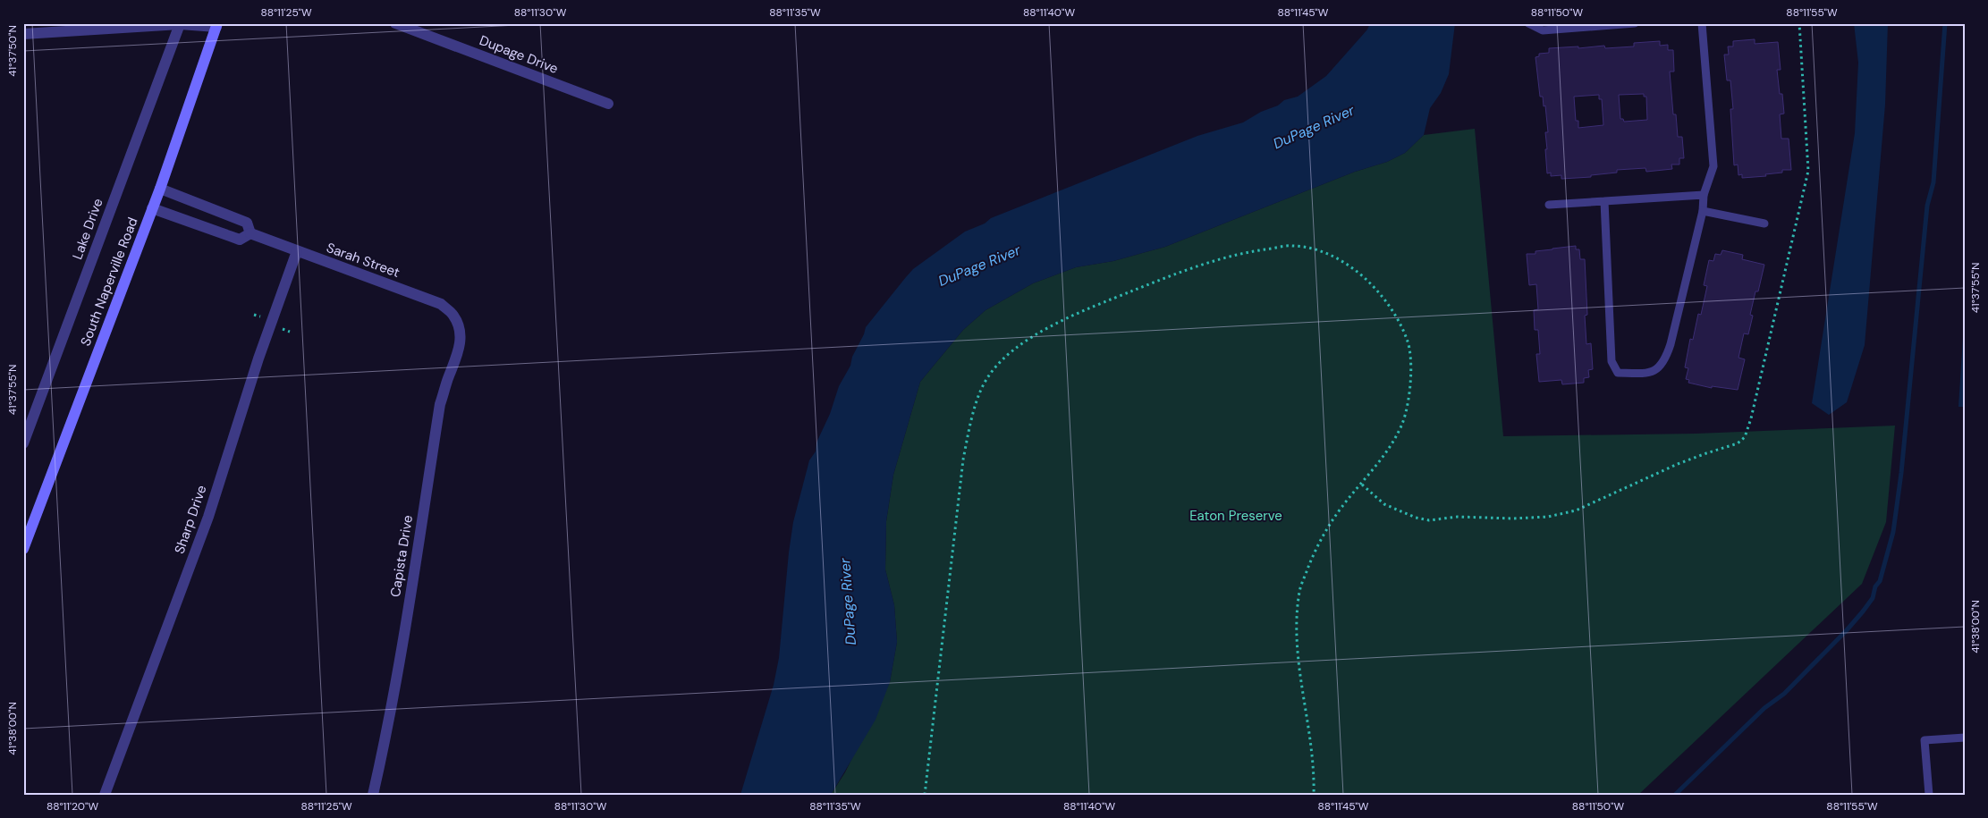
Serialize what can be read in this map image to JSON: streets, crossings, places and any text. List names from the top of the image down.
{
  "streets": {
    "main road": ["South Naperville Road"],
    "street": [
      "Dupage Drive",
      "Lake Drive",
      "Sarah Street",
      "Sharp Drive",
      "Capista Drive"
    ]
  },
  "crossings": [
    ["Sarah Street", "South Naperville Road"],
    ["Sarah Street", "Sharp Drive"],
    ["Sarah Street", "Capista Drive"]
  ],
  "water": ["DuPage River"],
  "parks": ["Eaton Preserve"],
  "coordinates": [
    "88°11'25\"W",
    "88°11'30\"W",
    "88°11'35\"W",
    "88°11'40\"W",
    "88°11'45\"W",
    "88°11'50\"W",
    "88°11'55\"W",
    "41°37'50\"N",
    "41°37'55\"N",
    "41°38'00\"N",
    "88°11'20\"W"
  ]
}
